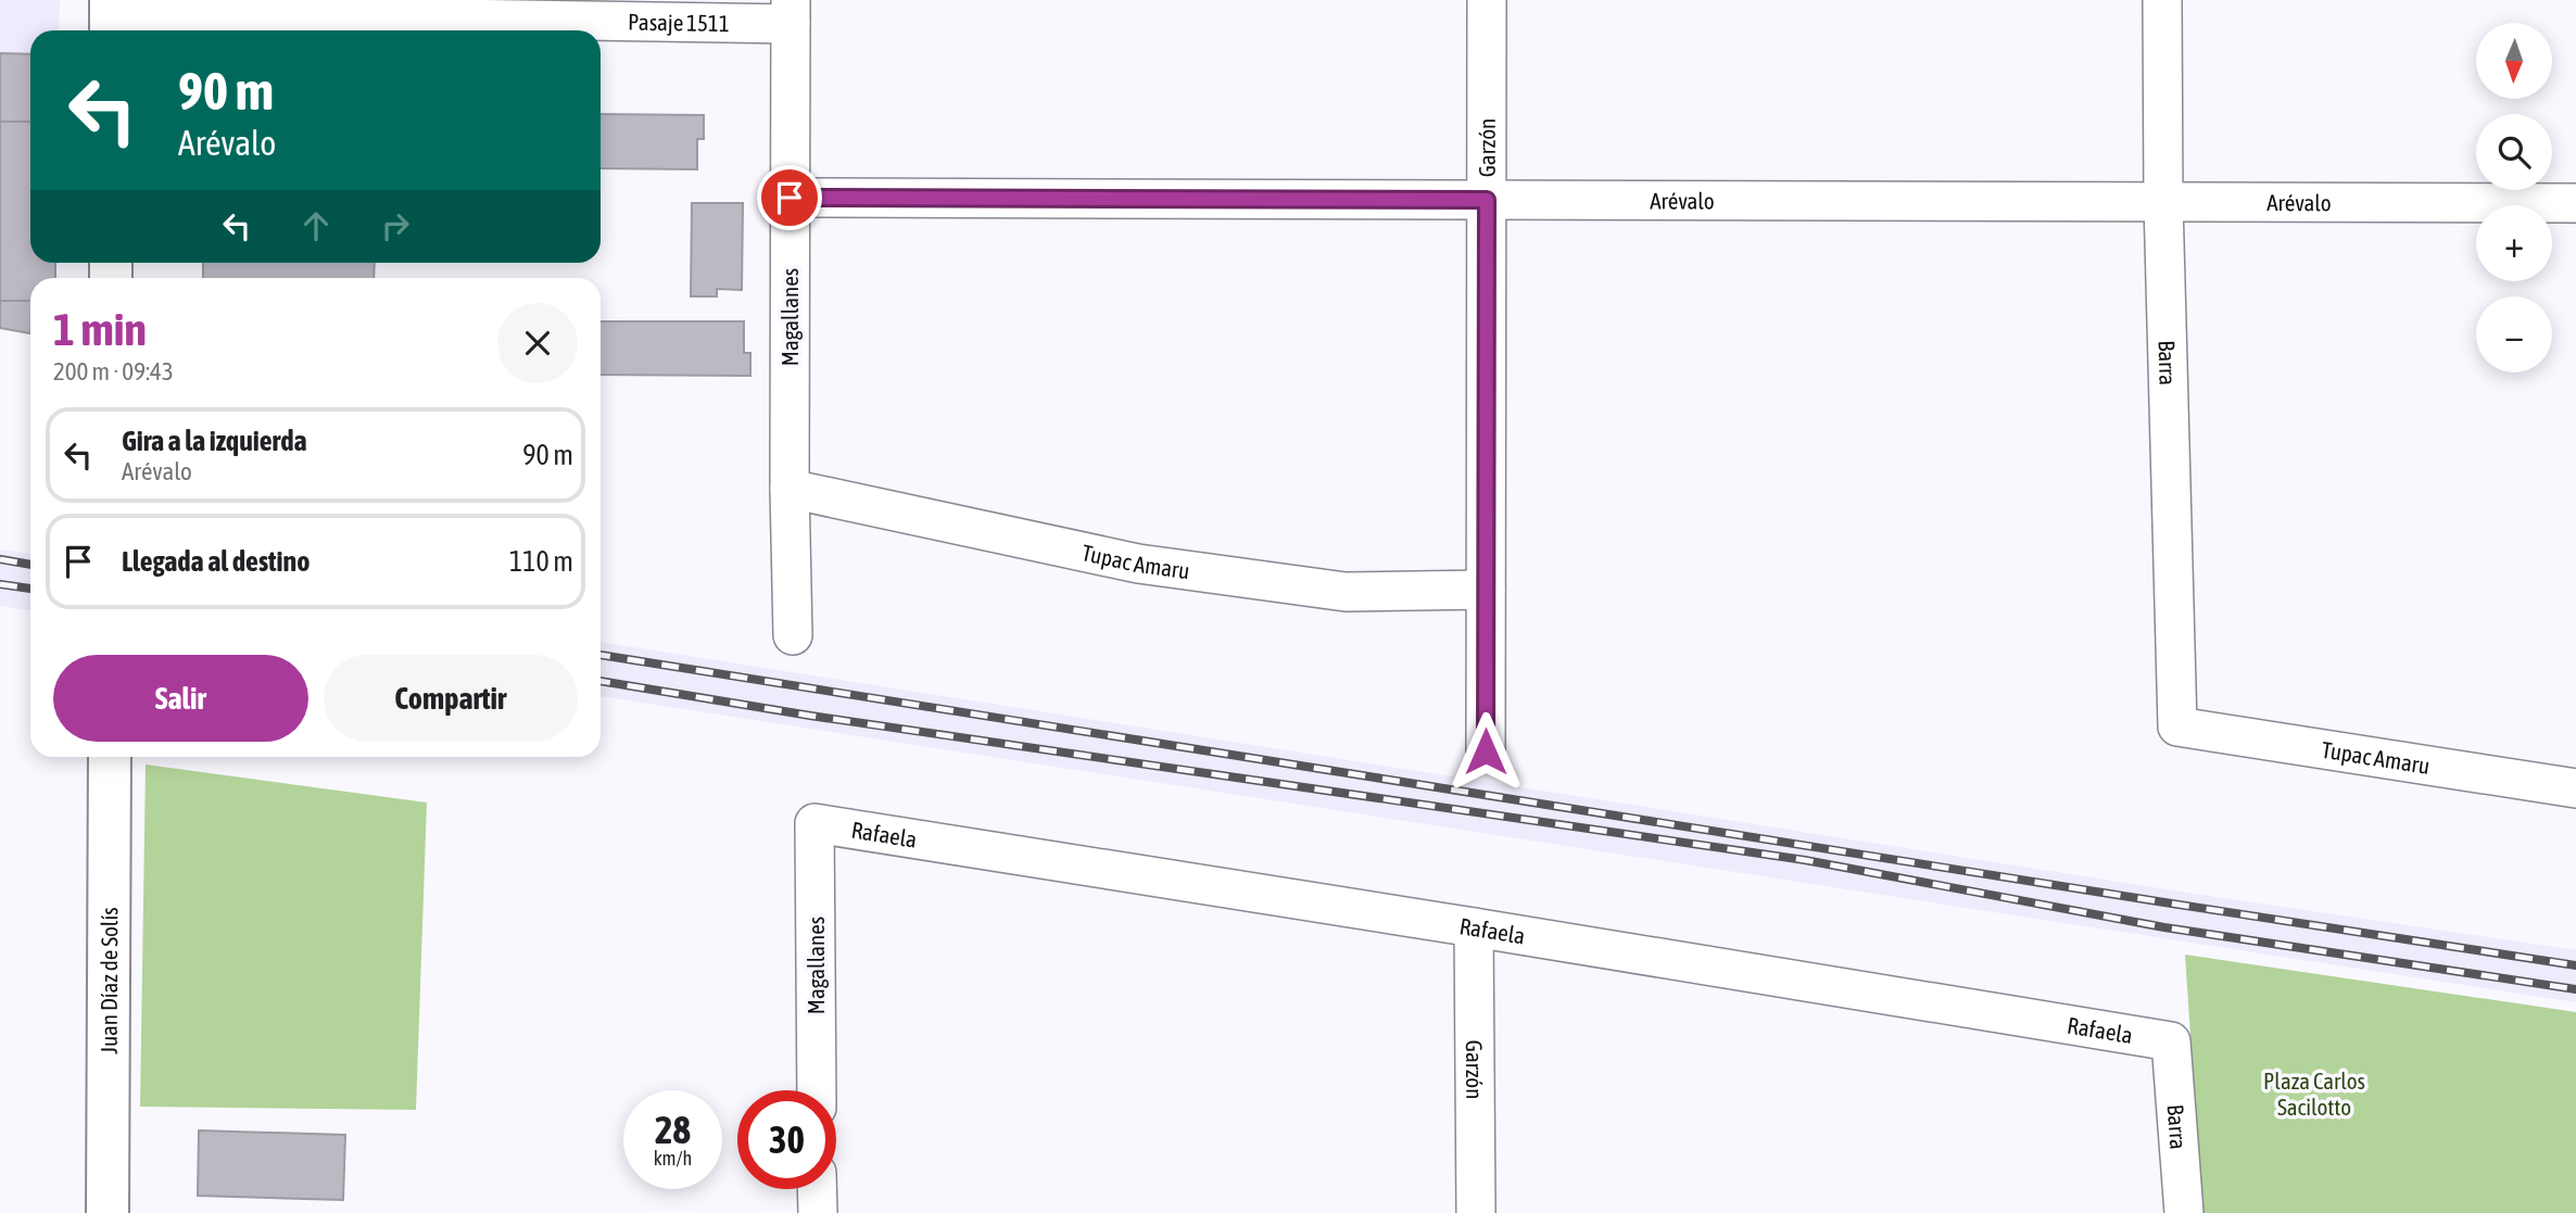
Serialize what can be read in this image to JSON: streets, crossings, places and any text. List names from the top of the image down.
{
  "streets": {
    "main road": ["Juan Díaz de Solís"],
    "street": [
      "Pasaje 1511",
      "Garzón",
      "Arévalo",
      "Magallanes",
      "Barra",
      "Tupac Amaru",
      "Rafaela"
    ]
  },
  "crossings": [
    ["Pasaje 1511", "Magallanes"],
    ["Garzón", "Arévalo"],
    ["Garzón", "Tupac Amaru"],
    ["Garzón", "Rafaela"],
    ["Arévalo", "Magallanes"],
    ["Arévalo", "Barra"],
    ["Magallanes", "Tupac Amaru"],
    ["Magallanes", "Rafaela"],
    ["Barra", "Tupac Amaru"],
    ["Barra", "Rafaela"]
  ],
  "parks": ["Plaza Carlos Sacilotto"],
  "north": "bottom",
  "page": {
    "map_buttons": ["+", "−"],
    "turn": ["90 m", "Arévalo"],
    "heading": ["1 min", "200 m · 09:43"],
    "list": [
      {
        "name": "Gira a la izquierda",
        "note": "Arévalo",
        "value": "90 m"
      },
      {
        "name": "Llegada al destino",
        "value": "110 m"
      }
    ],
    "buttons": ["Salir", "Compartir"],
    "speed": "28 km/h",
    "limit": "30"
  }
}
